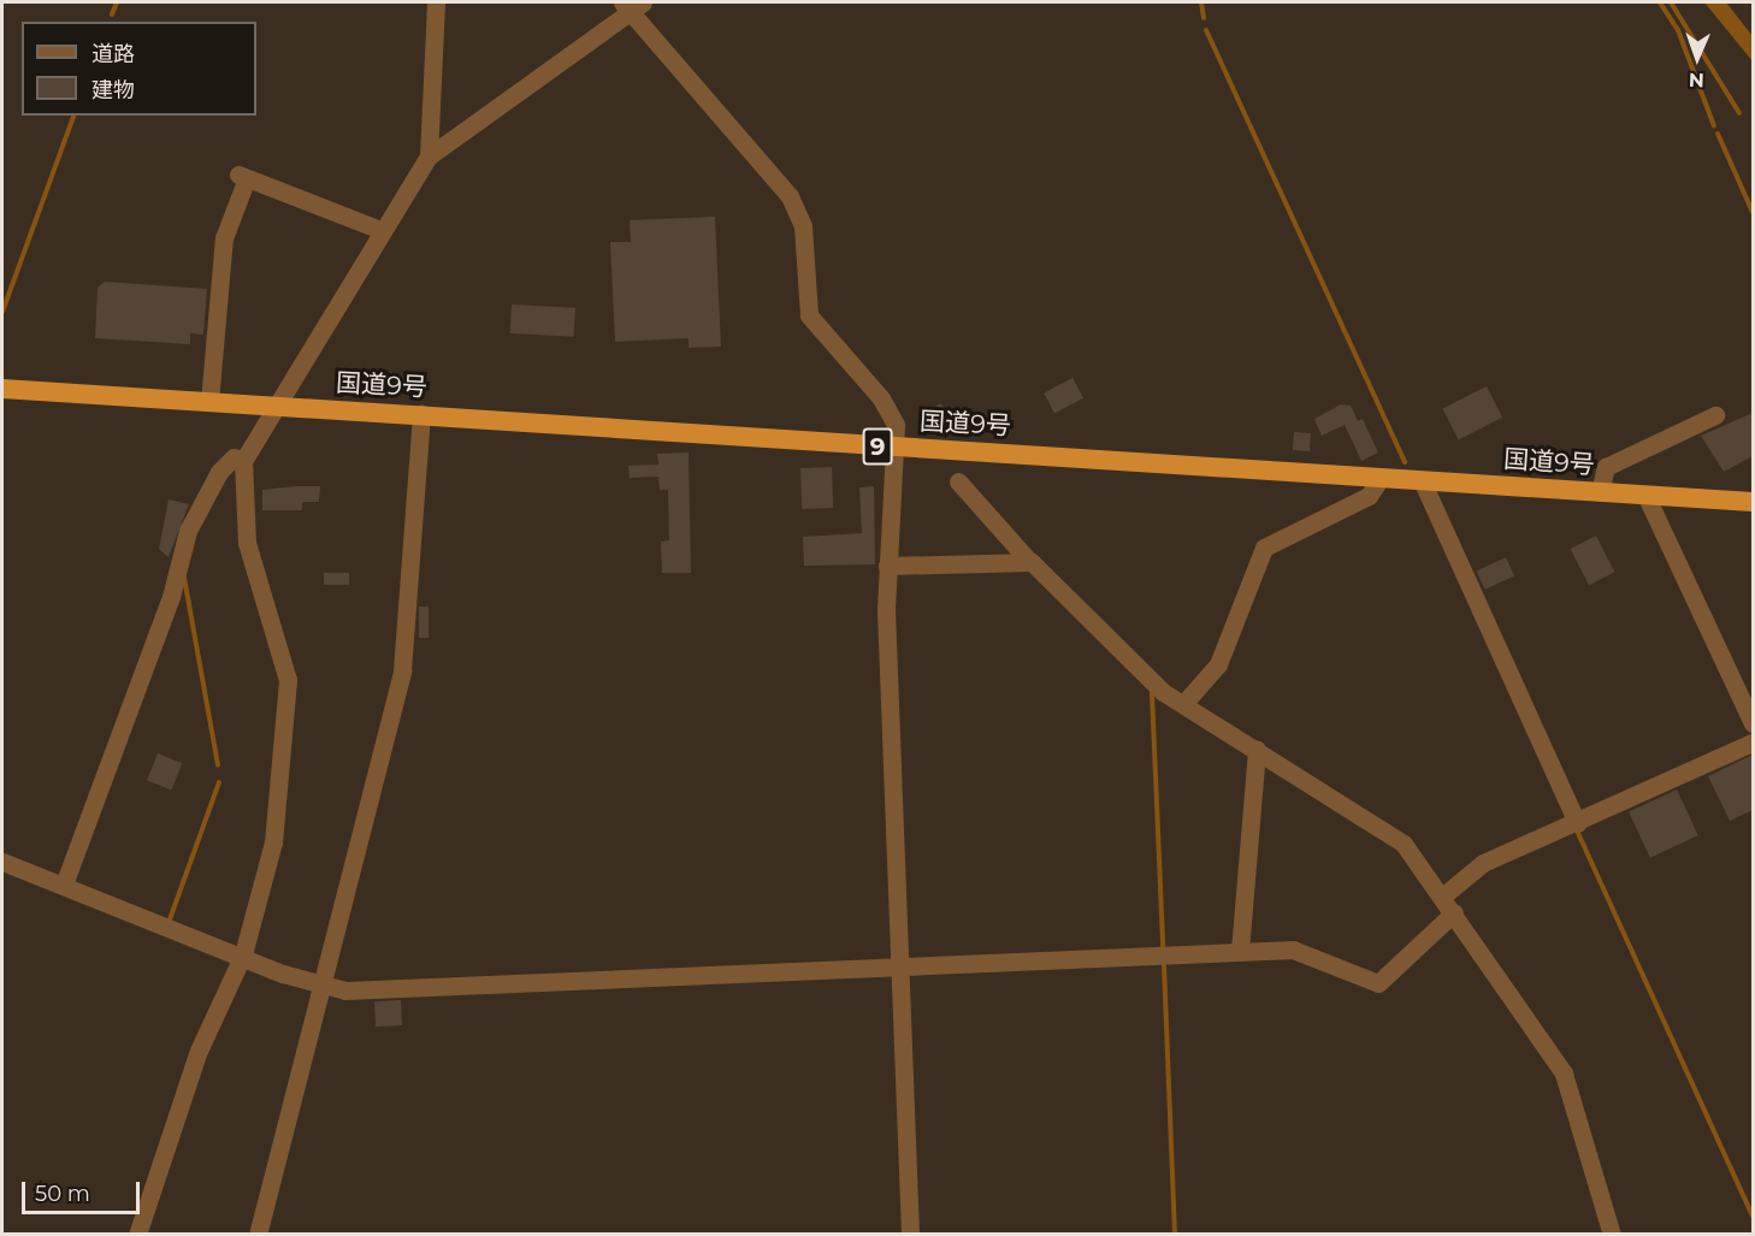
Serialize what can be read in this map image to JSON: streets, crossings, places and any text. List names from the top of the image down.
{
  "streets": {
    "highway": ["国道9号", "9"]
  },
  "legend": ["道路", "建物"],
  "scale_bar": "50 m",
  "north": "bottom"
}
